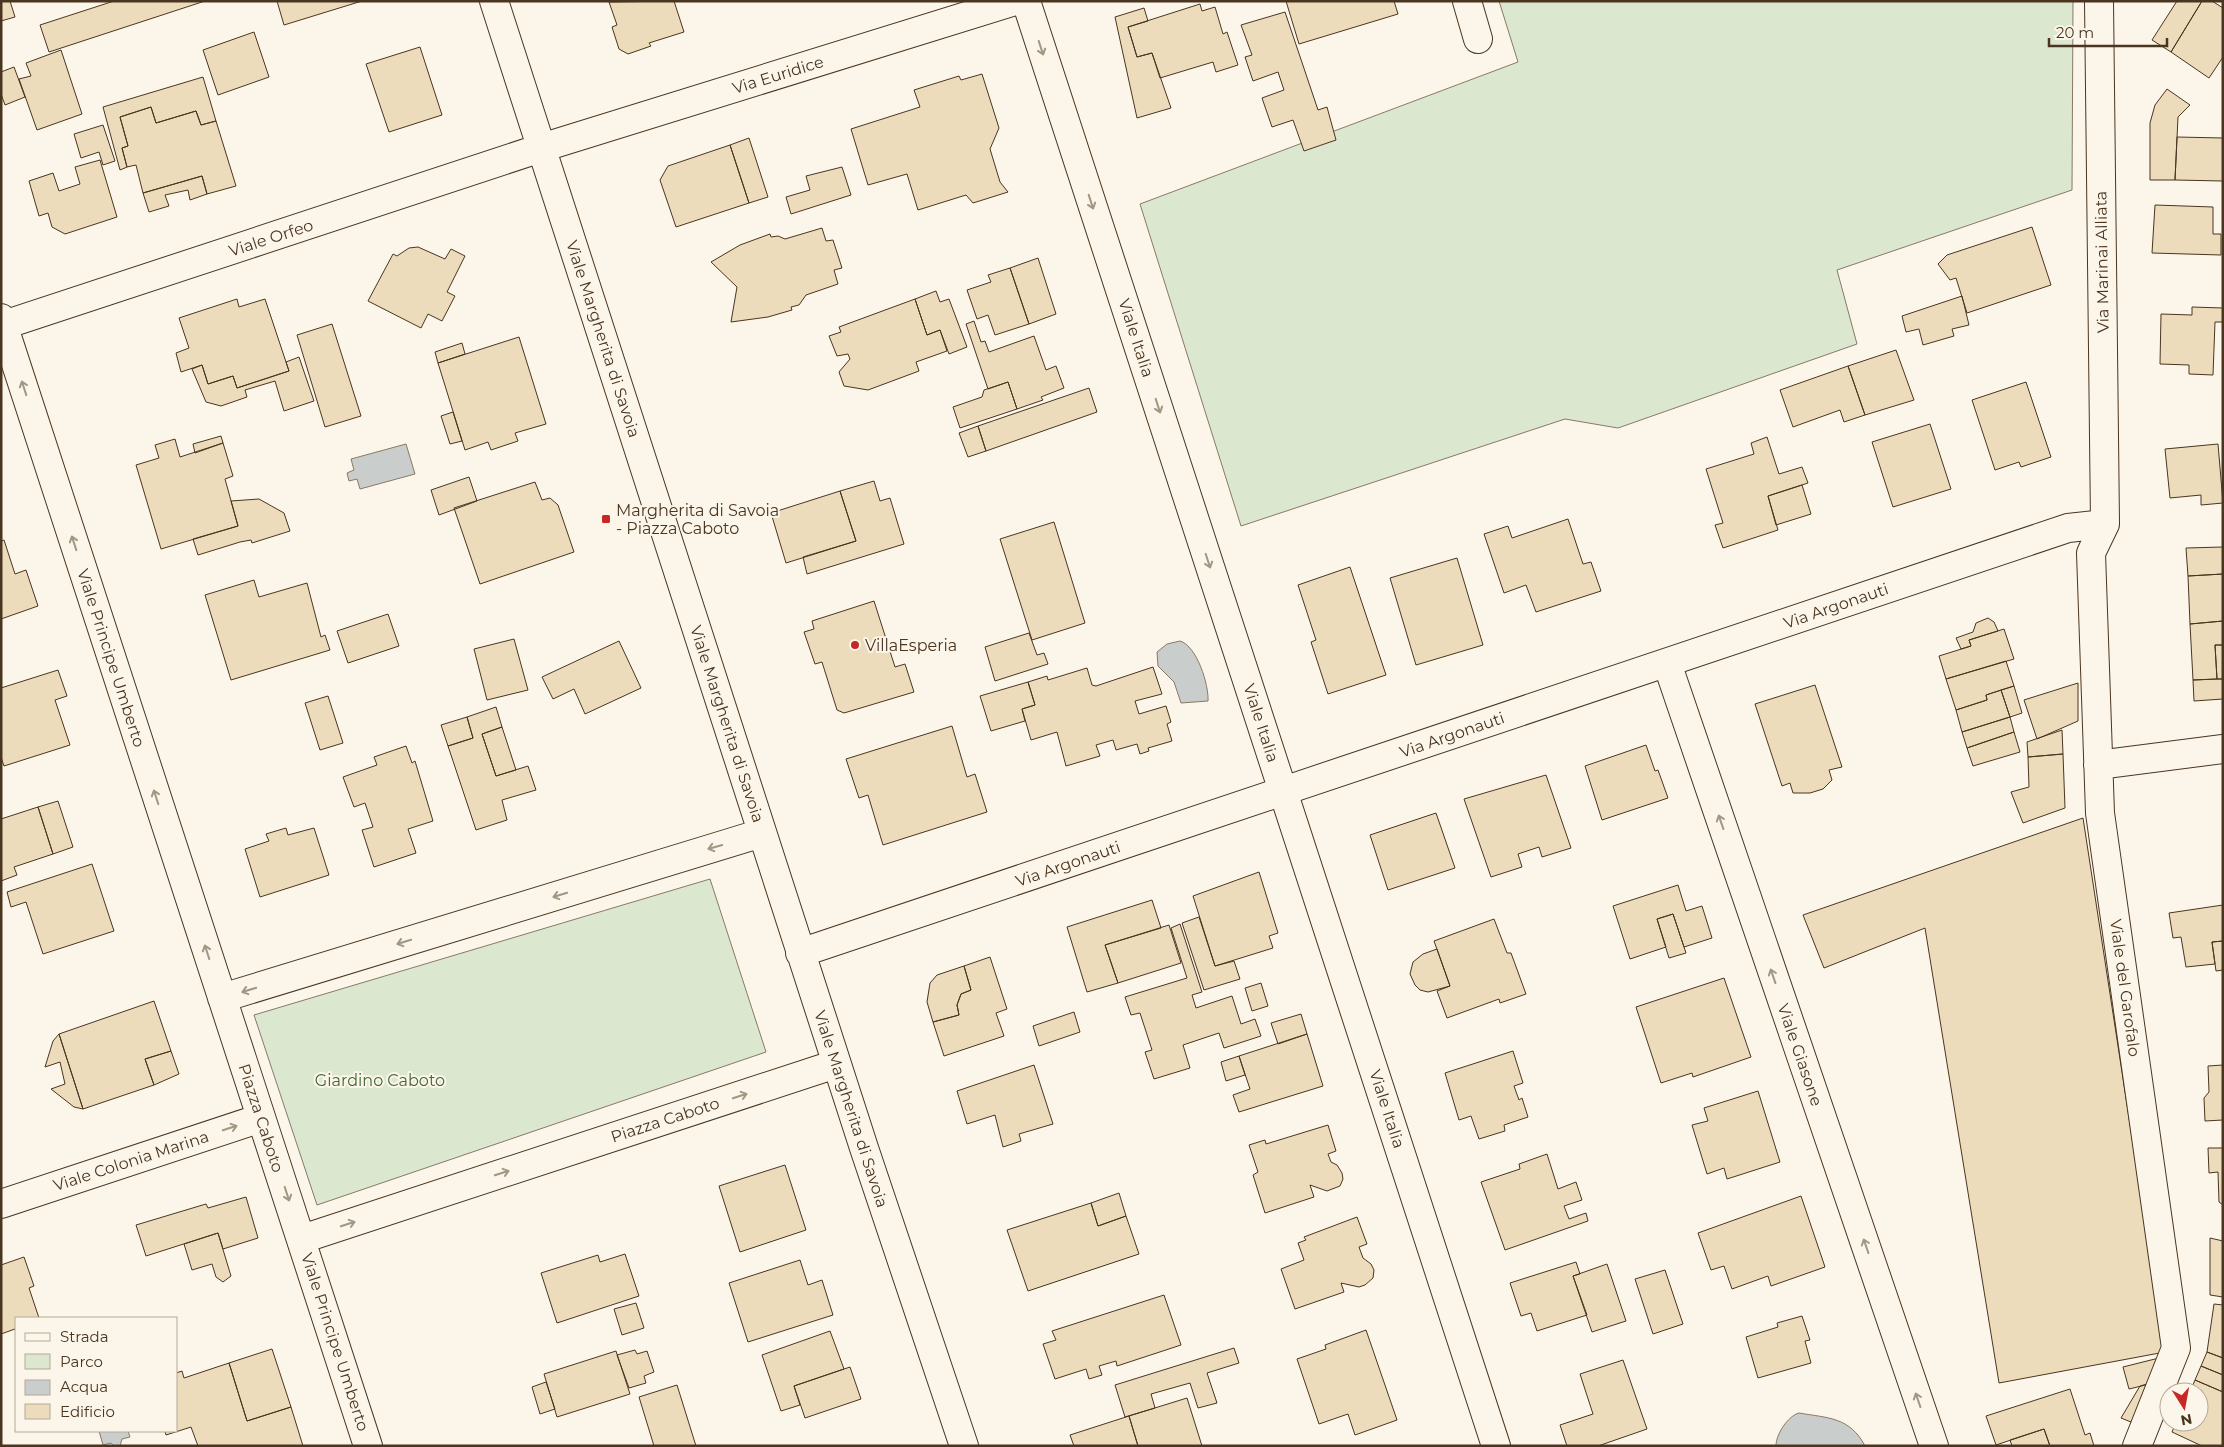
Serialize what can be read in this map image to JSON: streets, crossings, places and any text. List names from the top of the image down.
{
  "streets": {
    "street": [
      "Via Euridice",
      "Viale Orfeo",
      "Via Marinai Alliata",
      "Viale Italia",
      "Viale Margherita di Savoia",
      "Via Argonauti",
      "Viale Principe Umberto",
      "Viale del Garofalo",
      "Viale Giasone",
      "Piazza Caboto",
      "Viale Colonia Marina"
    ]
  },
  "crossings": [
    ["Via Euridice", "Viale Orfeo"],
    ["Via Euridice", "Viale Margherita di Savoia"],
    ["Viale Orfeo", "Viale Margherita di Savoia"],
    ["Viale Orfeo", "Viale Principe Umberto"],
    ["Via Marinai Alliata", "Via Argonauti"],
    ["Via Marinai Alliata", "Viale del Garofalo"],
    ["Viale Italia", "Via Argonauti"],
    ["Viale Margherita di Savoia", "Via Argonauti"],
    ["Viale Margherita di Savoia", "Piazza Caboto"],
    ["Via Argonauti", "Viale del Garofalo"],
    ["Via Argonauti", "Viale Giasone"],
    ["Viale Principe Umberto", "Piazza Caboto"],
    ["Piazza Caboto", "Viale Colonia Marina"]
  ],
  "one_way": [
    "Viale Italia",
    "Viale Principe Umberto",
    "Viale Giasone",
    "Viale Colonia Marina"
  ],
  "parks": ["Giardino Caboto"],
  "places": {
    "transit": ["Margherita di Savoia - Piazza Caboto"],
    "other": ["VillaEsperia"]
  },
  "legend": [
    "Strada",
    "Parco",
    "Acqua",
    "Edificio"
  ],
  "scale_bar": "20 m",
  "north": "bottom"
}
